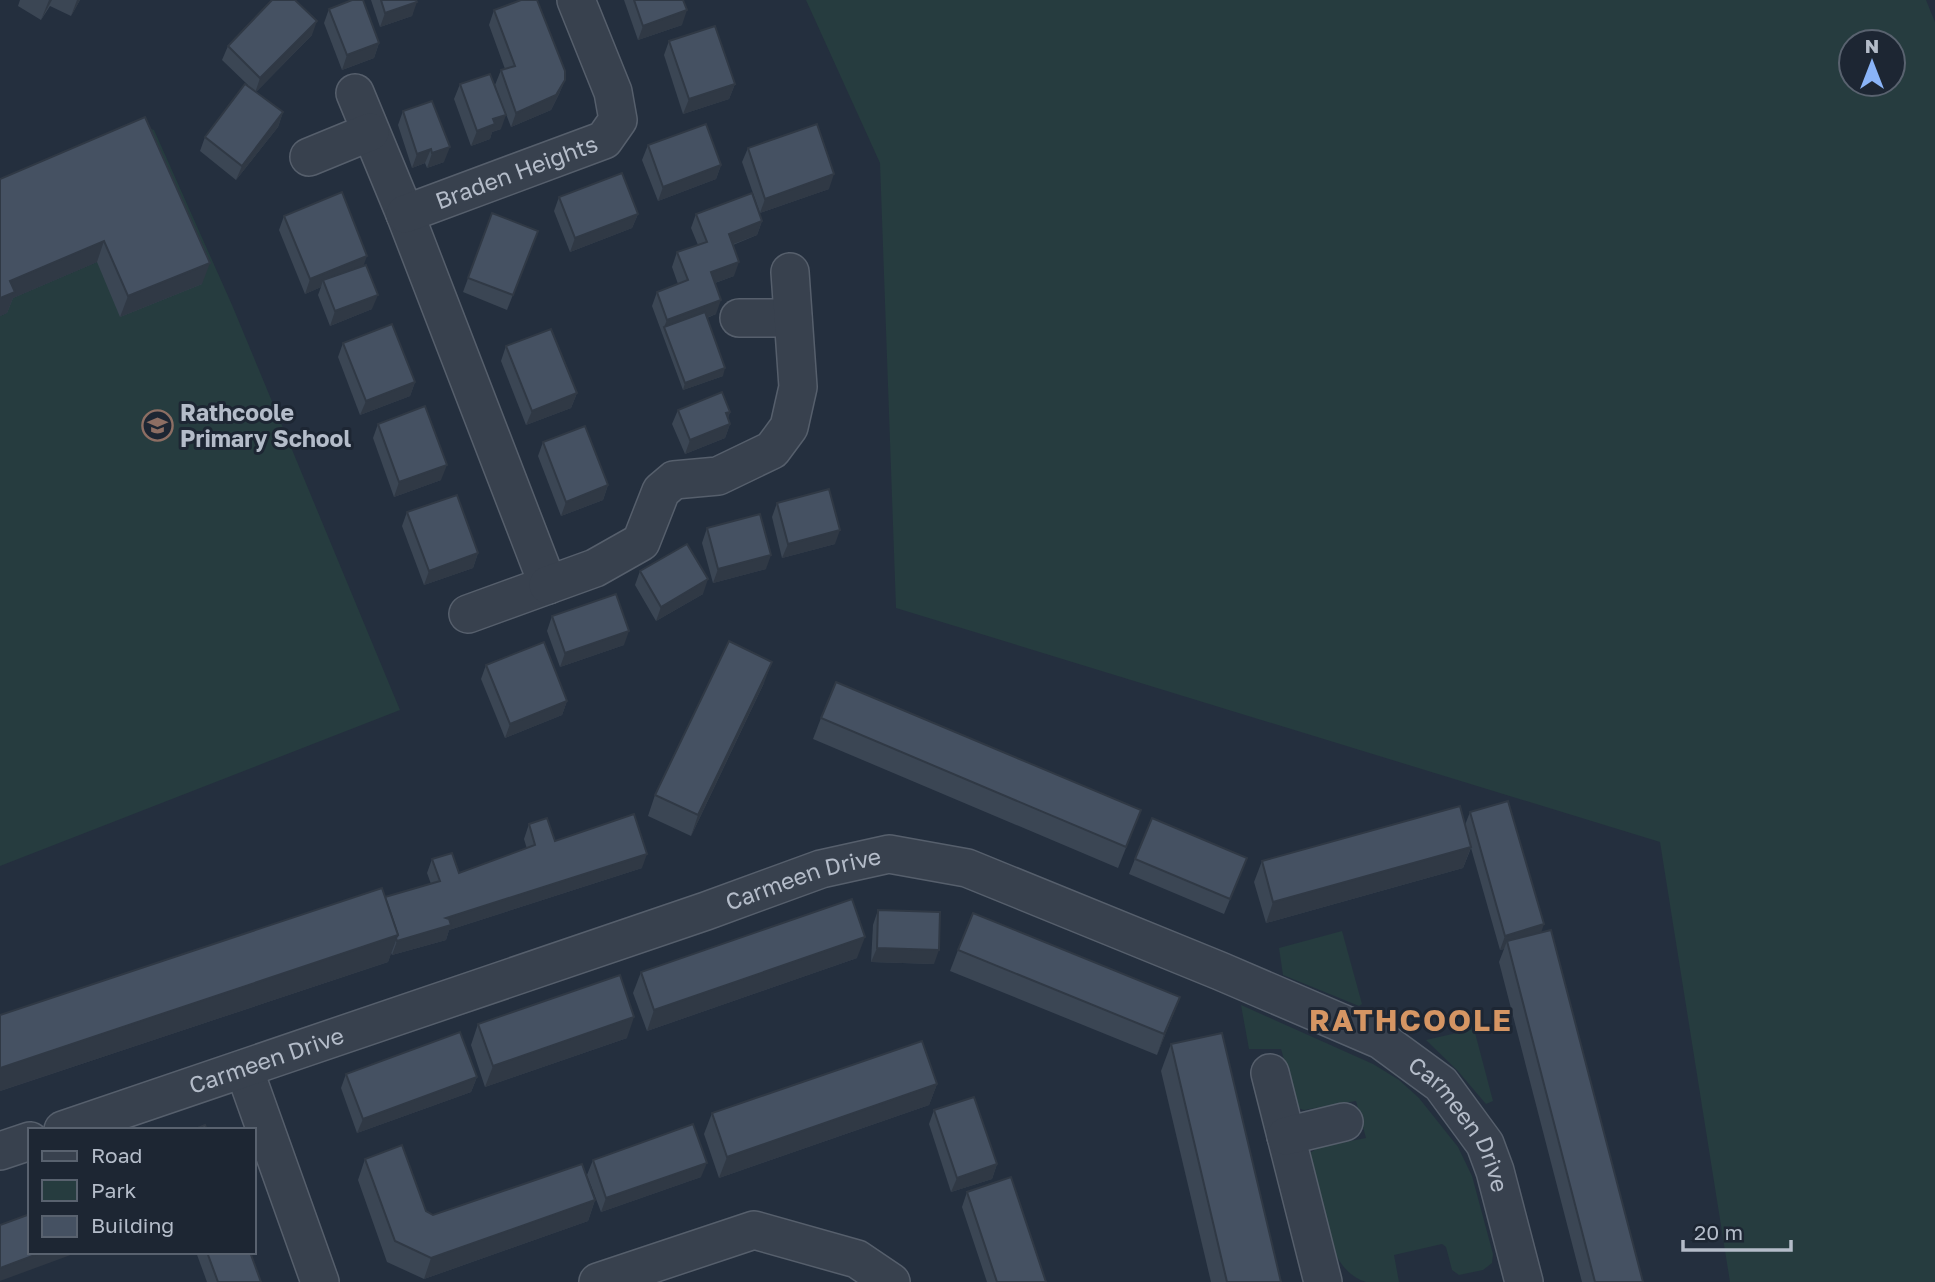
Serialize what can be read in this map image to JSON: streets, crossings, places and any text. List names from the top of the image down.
{
  "streets": {
    "street": ["Braden Heights", "Carmeen Drive"]
  },
  "districts": ["RATHCOOLE"],
  "places": {
    "school or university": ["Rathcoole Primary School"]
  },
  "legend": ["Road", "Park", "Building"],
  "scale_bar": "20 m",
  "north": "top"
}
